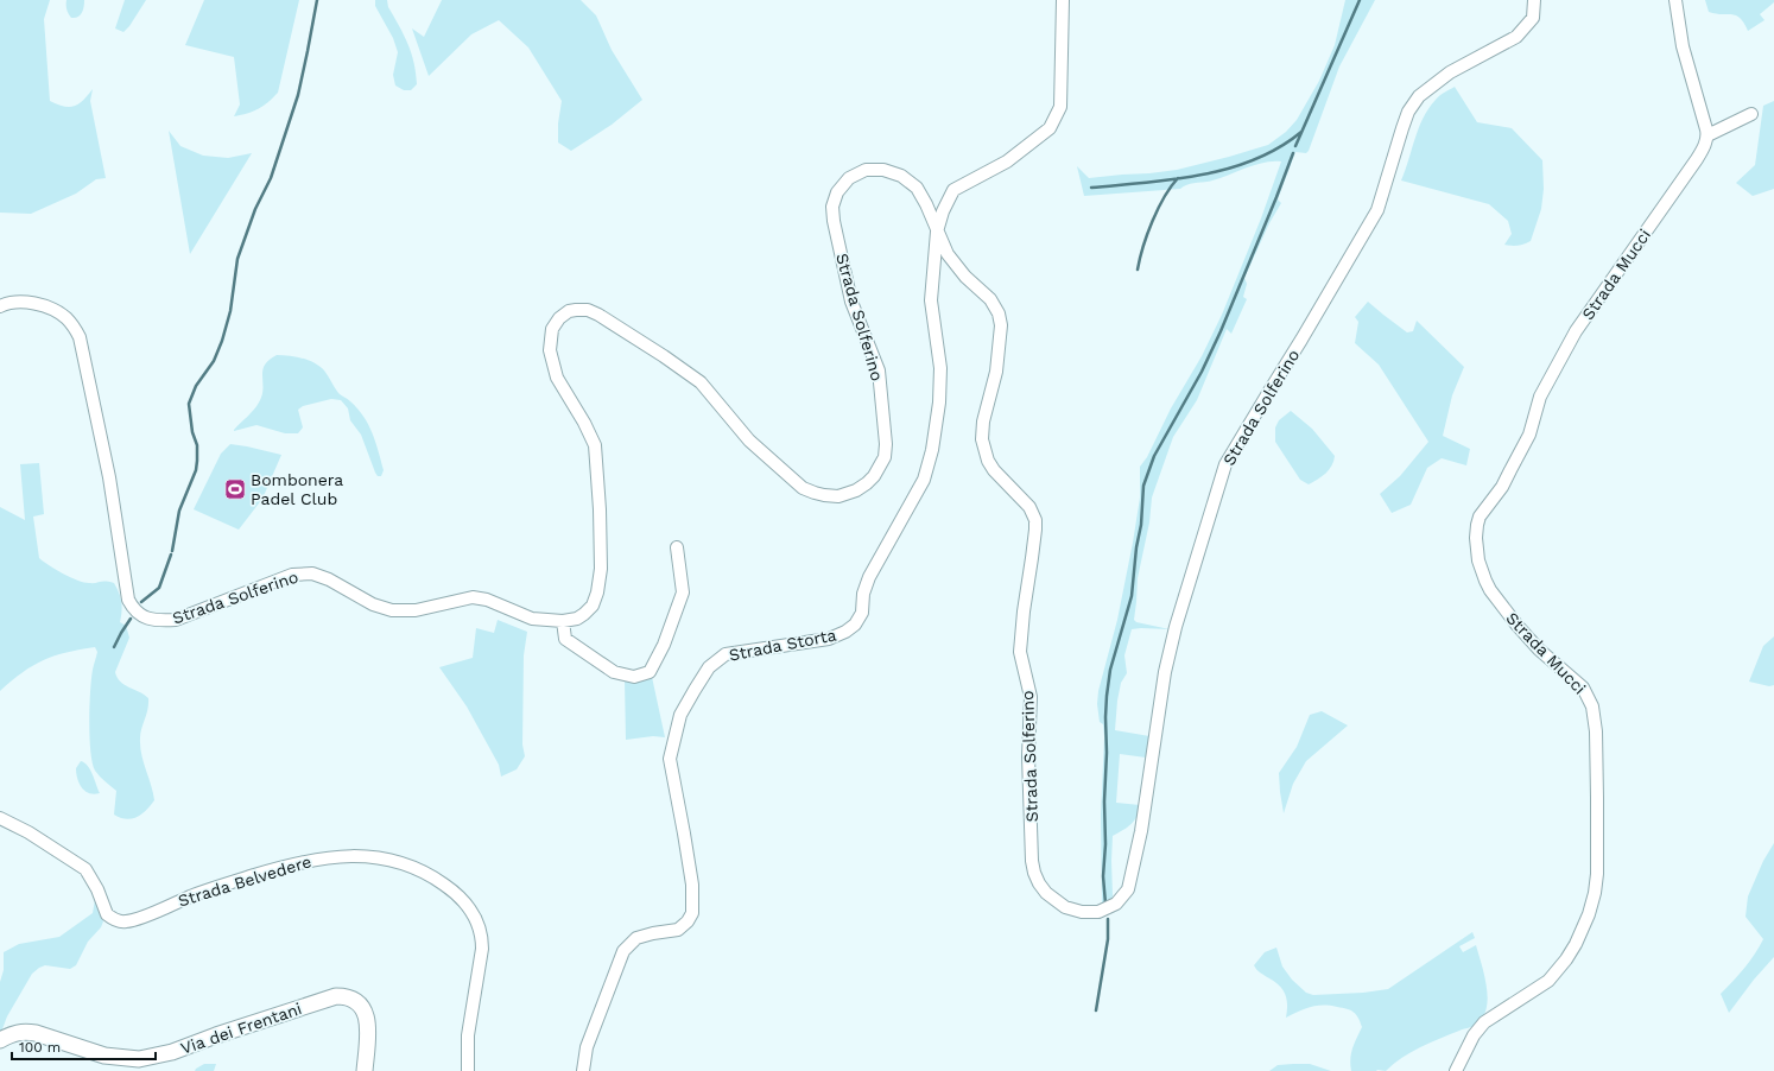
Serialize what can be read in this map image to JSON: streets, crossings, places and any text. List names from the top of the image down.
{
  "streets": {
    "main road": ["Via dei Frentani"],
    "street": [
      "Strada Mucci",
      "Strada Solferino",
      "Strada Storta",
      "Strada Belvedere"
    ]
  },
  "crossings": [
    ["Strada Solferino", "Strada Storta"]
  ],
  "places": {
    "sports": ["Bombonera Padel Club"]
  },
  "scale_bar": "100 m"
}
